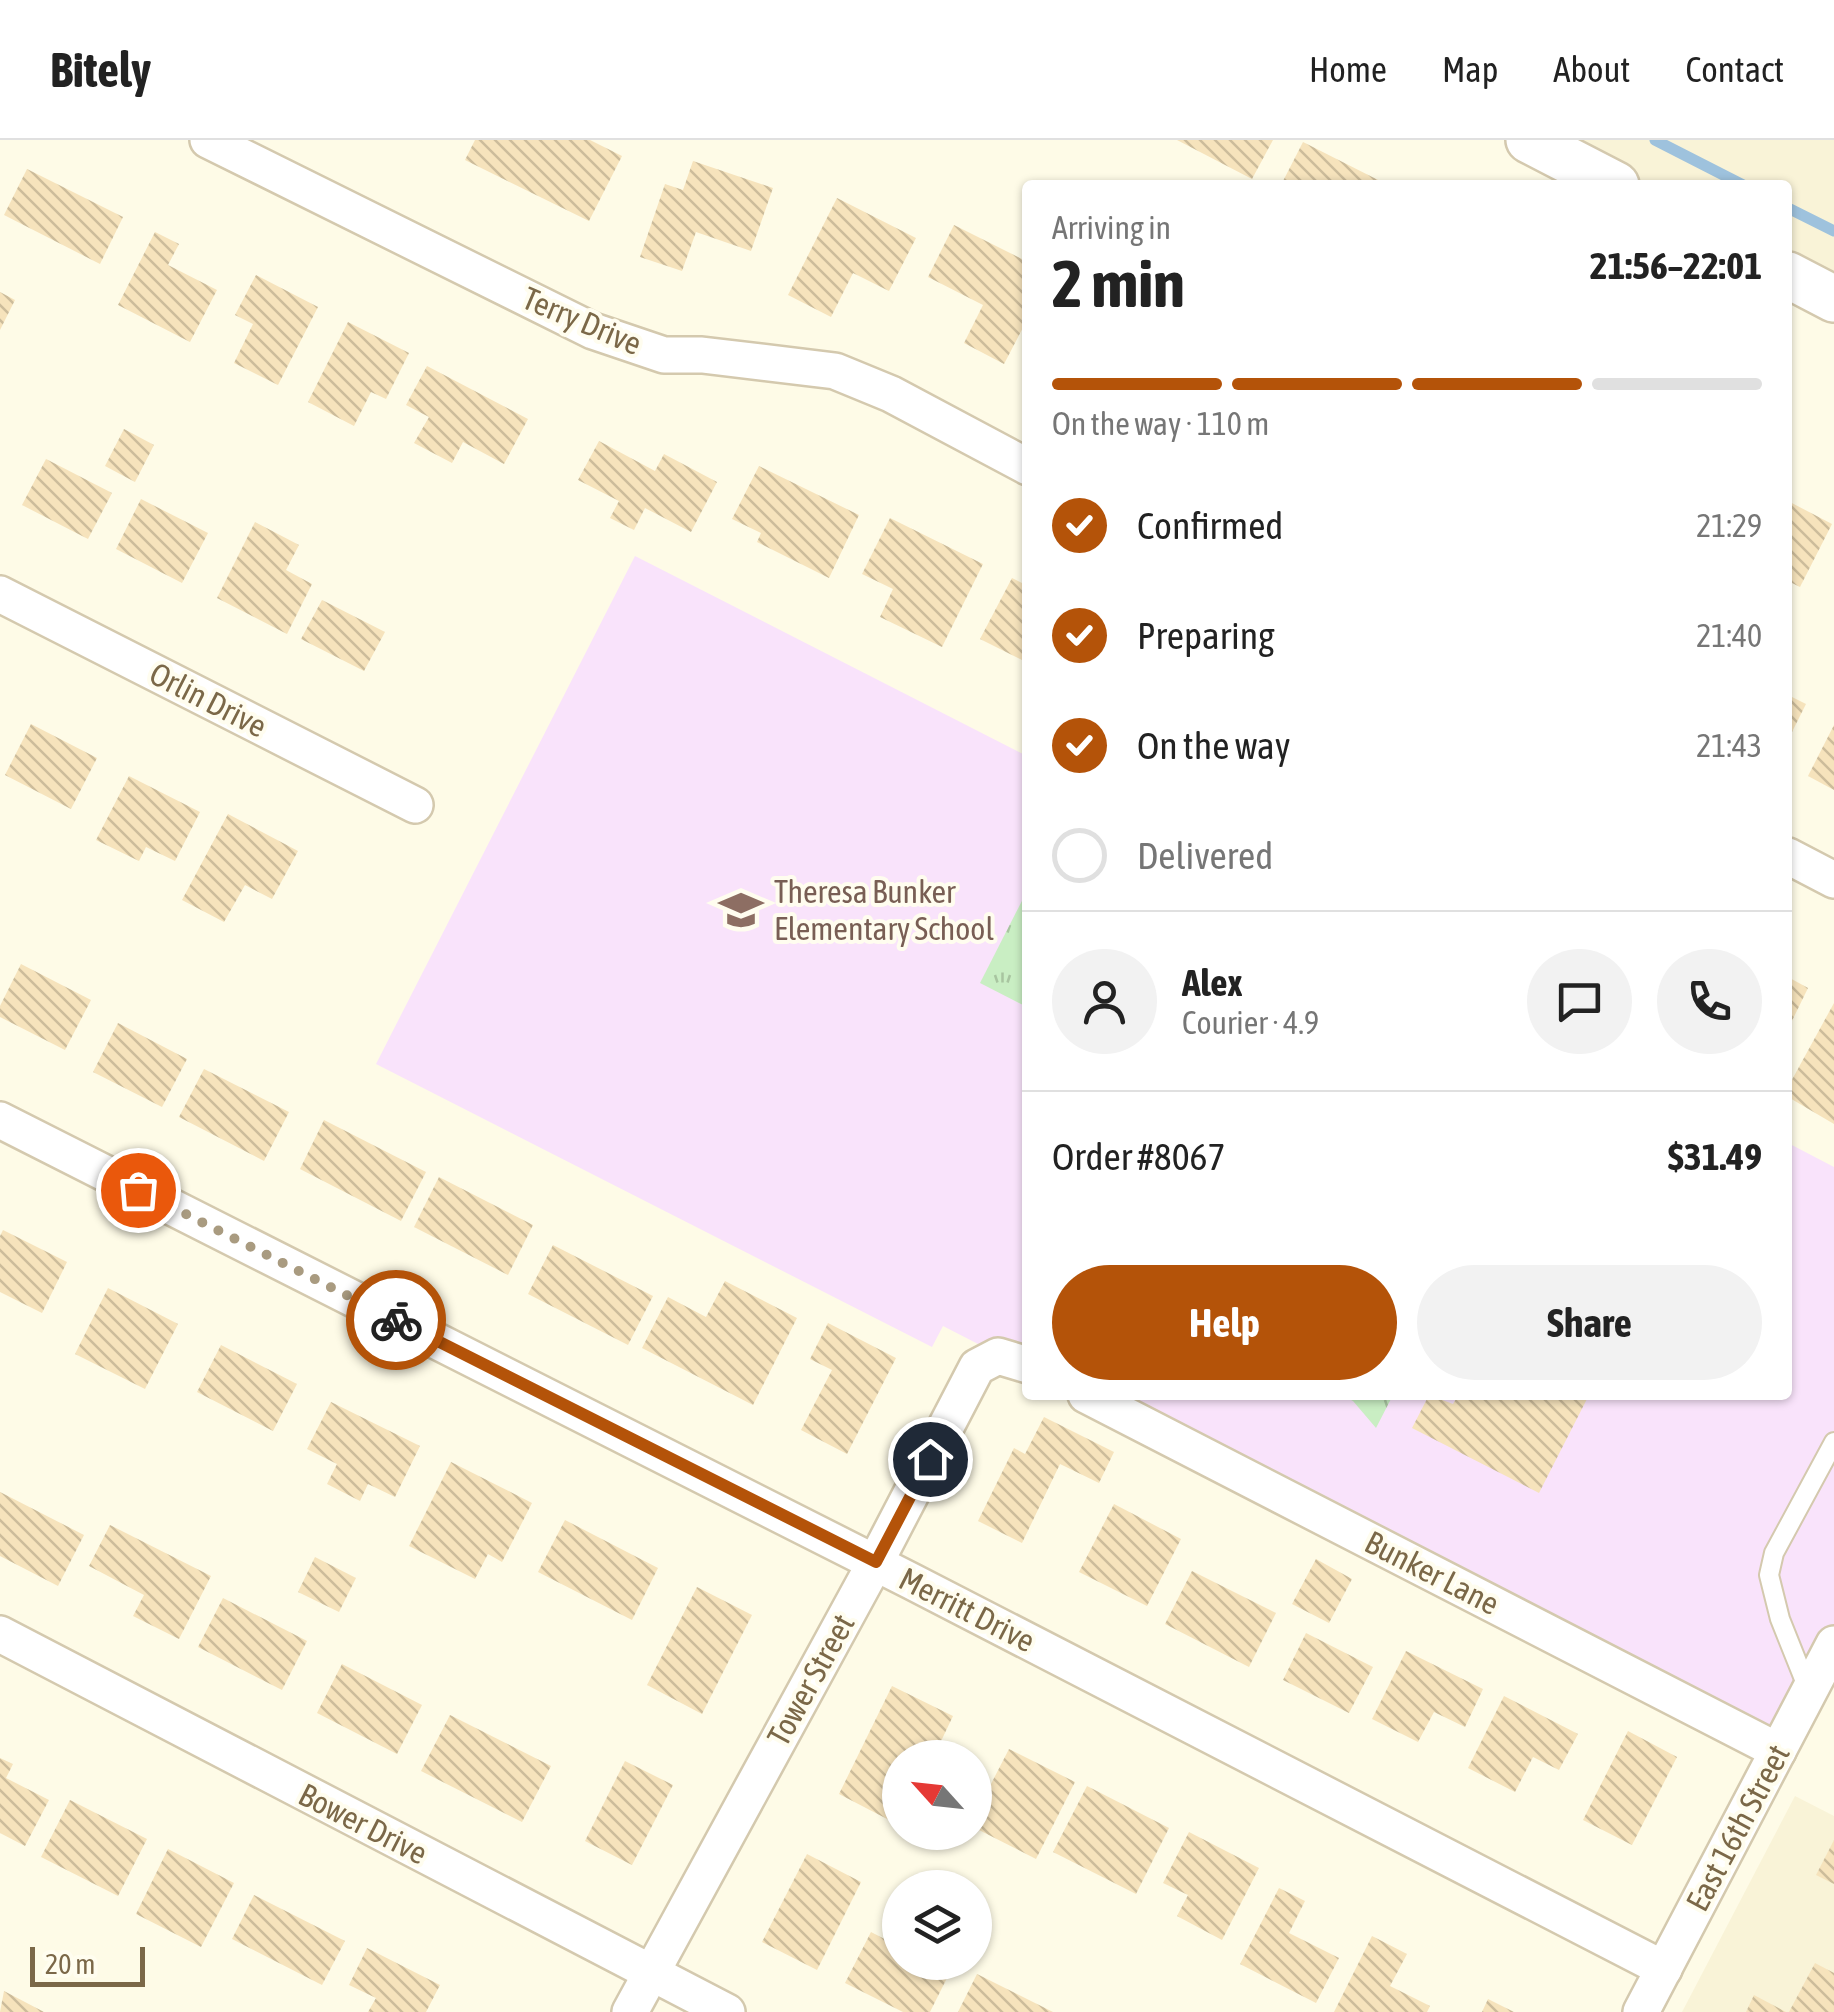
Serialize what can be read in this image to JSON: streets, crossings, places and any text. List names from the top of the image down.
{
  "streets": {
    "street": [
      "Terry Drive",
      "Orlin Drive",
      "Bunker Lane",
      "Merritt Drive",
      "Tower Street",
      "Bower Drive",
      "East 16th Street"
    ]
  },
  "crossings": [
    ["Bunker Lane", "East 16th Street"],
    ["Merritt Drive", "Tower Street"],
    ["Merritt Drive", "East 16th Street"],
    ["Tower Street", "Bower Drive"]
  ],
  "places": {
    "school or university": ["Theresa Bunker Elementary School"]
  },
  "scale_bar": "20 m",
  "north": "top left",
  "page": {
    "header": "Bitely",
    "nav": [
      "Home",
      "Map",
      "About",
      "Contact"
    ],
    "heading": ["2 min", "Arriving in", "21:56–22:01"],
    "panel": [
      "Alex",
      "Courier · 4.9",
      "Order #8067",
      "$31.49"
    ],
    "bar": "On the way · 110 m",
    "list": [
      ["Confirmed", "21:29"],
      ["Preparing", "21:40"],
      ["On the way", "21:43"],
      "Delivered"
    ],
    "buttons": ["Help", "Share"],
    "scale": "20 m"
  }
}
